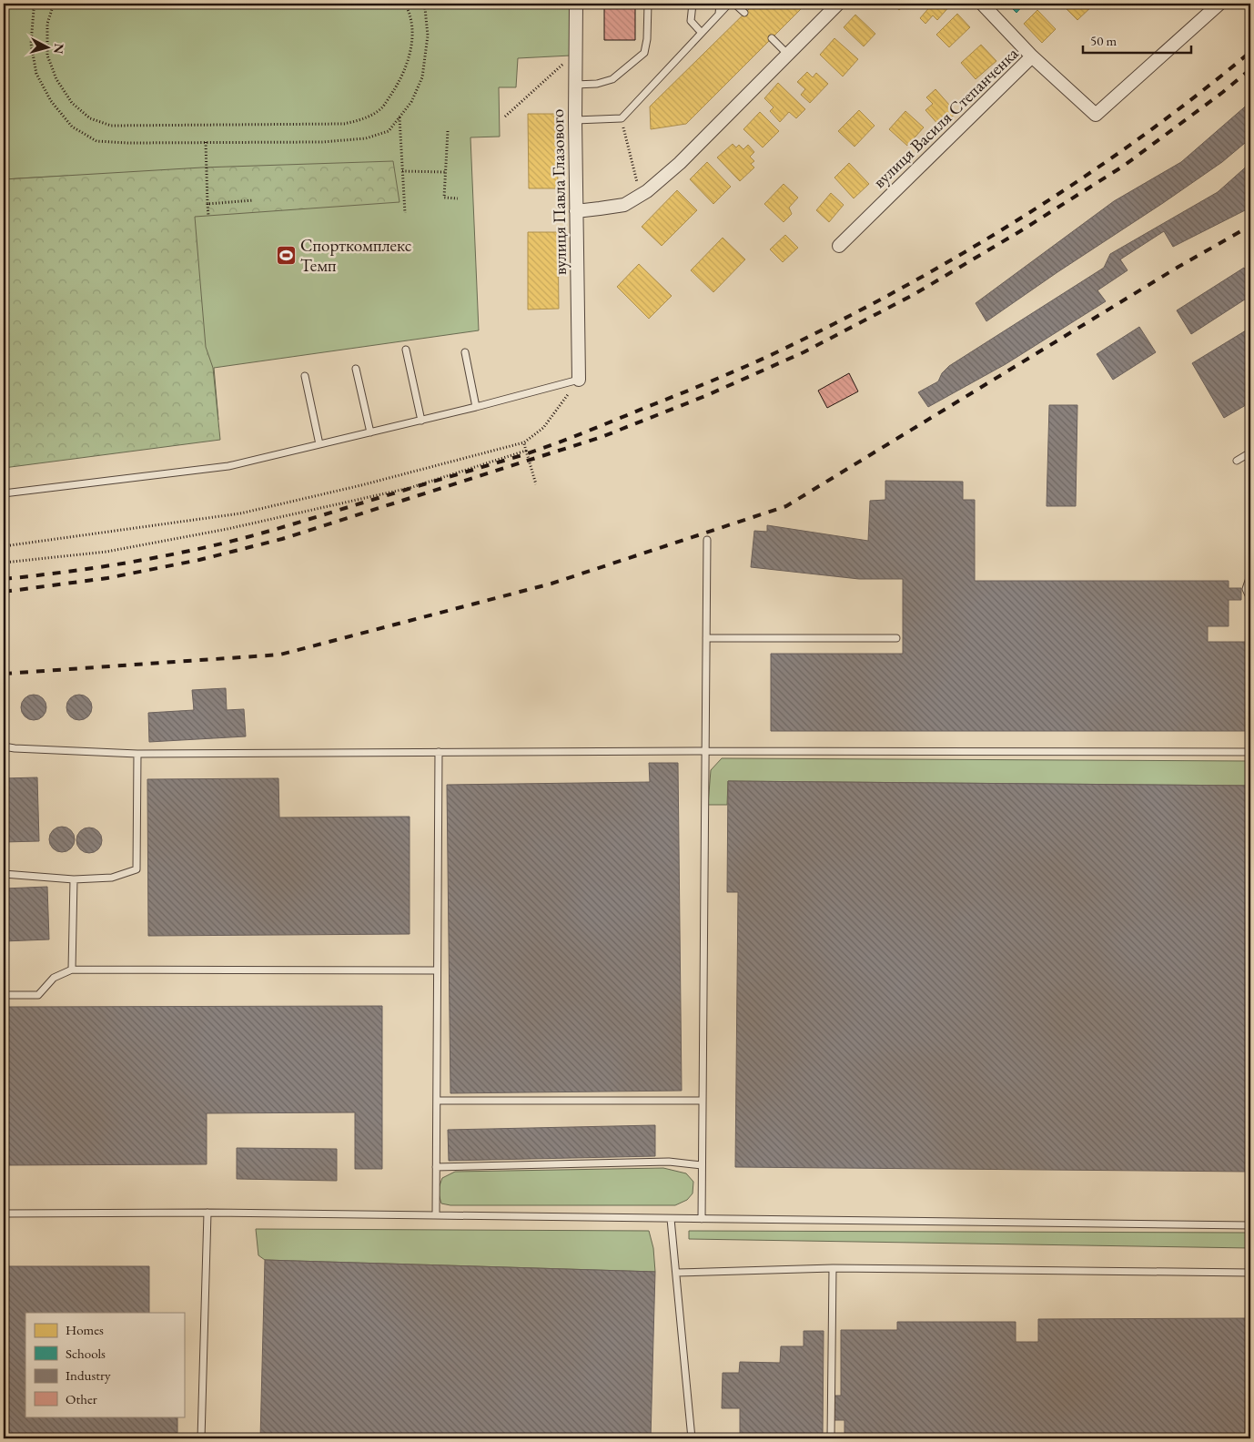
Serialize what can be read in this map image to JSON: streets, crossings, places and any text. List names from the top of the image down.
{
  "streets": {
    "street": ["вулиця Василя Степанченка", "вулиця Павла Глазового"]
  },
  "places": {
    "sports": ["Спорткомплекс Темп"]
  },
  "legend": [
    "Homes",
    "Schools",
    "Industry",
    "Other"
  ],
  "scale_bar": "50 m",
  "north": "right"
}
